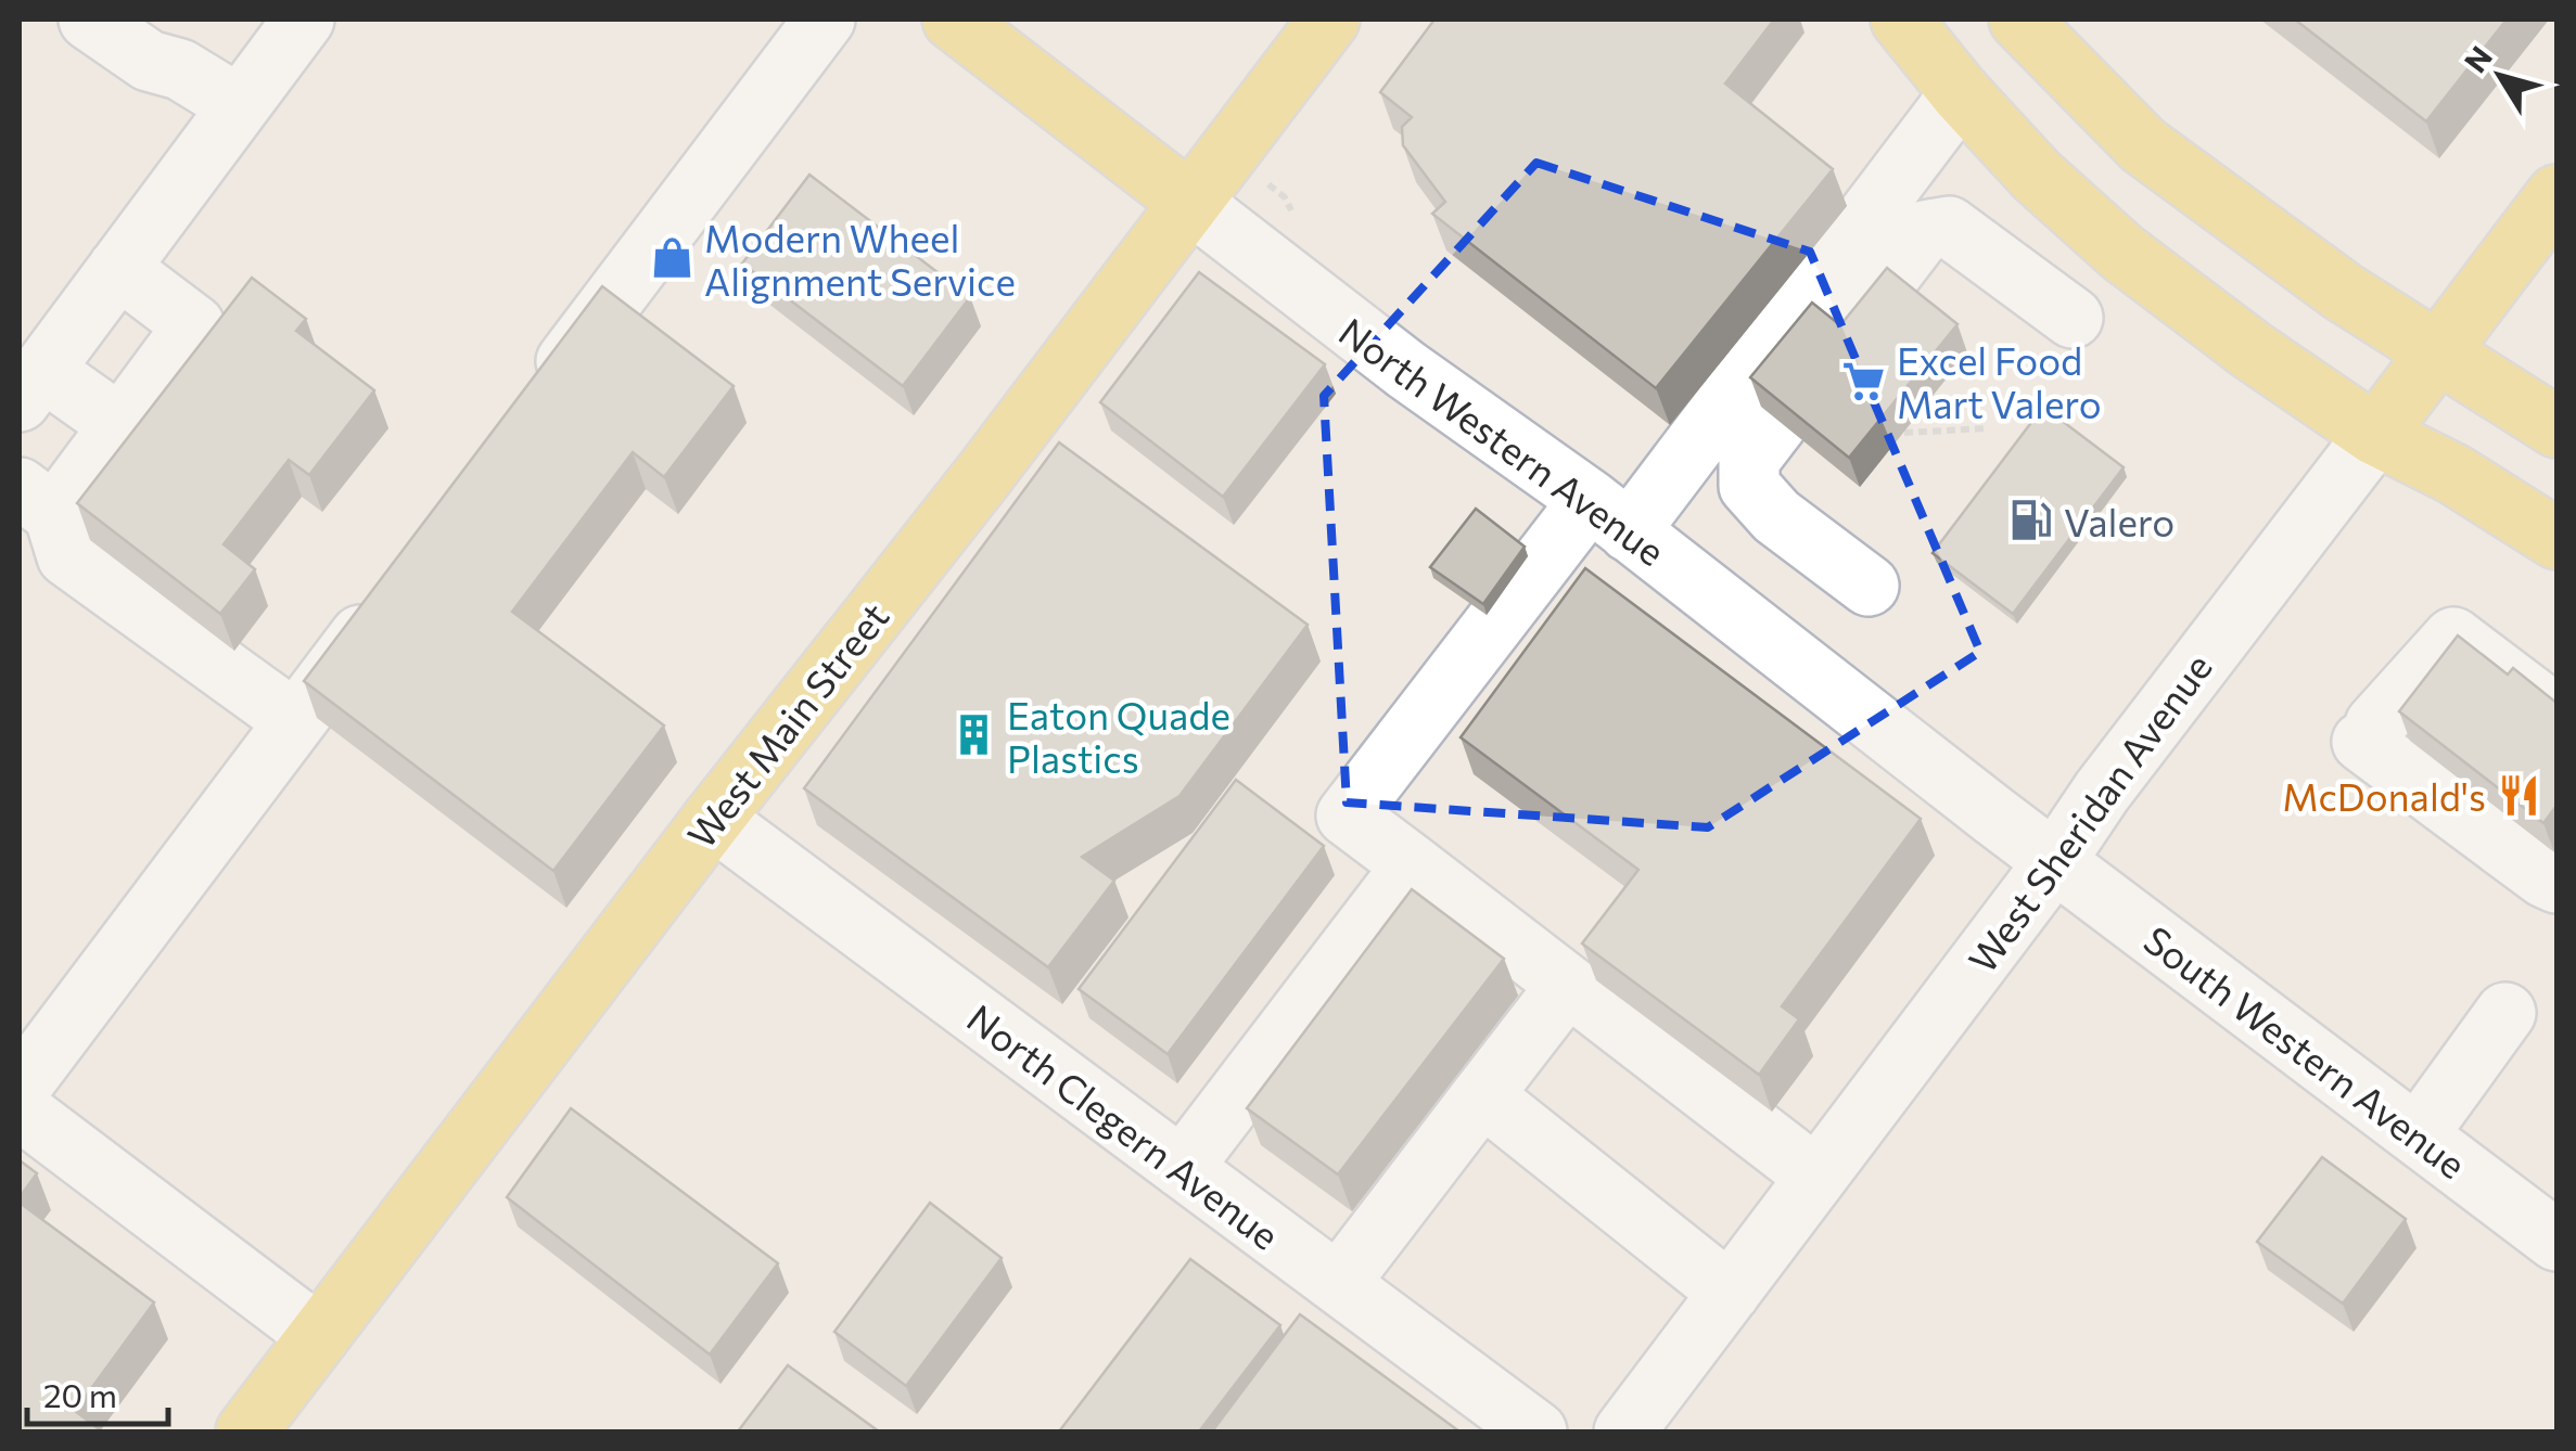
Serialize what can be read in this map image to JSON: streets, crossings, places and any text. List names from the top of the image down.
{
  "streets": {
    "main road": ["North Western Avenue", "West Main Street", "West Sheridan Avenue"],
    "street": ["South Western Avenue", "North Clegern Avenue"]
  },
  "crossings": [
    ["North Western Avenue", "West Main Street"],
    ["North Western Avenue", "West Sheridan Avenue"],
    ["North Western Avenue", "South Western Avenue"],
    ["West Main Street", "North Clegern Avenue"],
    ["West Sheridan Avenue", "South Western Avenue"]
  ],
  "places": {
    "shop": ["Modern Wheel Alignment Service"],
    "supermarket": ["Excel Food Mart Valero"],
    "fuel station": ["Valero"],
    "building": ["Eaton Quade Plastics"],
    "restaurant": ["McDonald's"]
  },
  "scale_bar": "20 m",
  "north": "top left"
}
